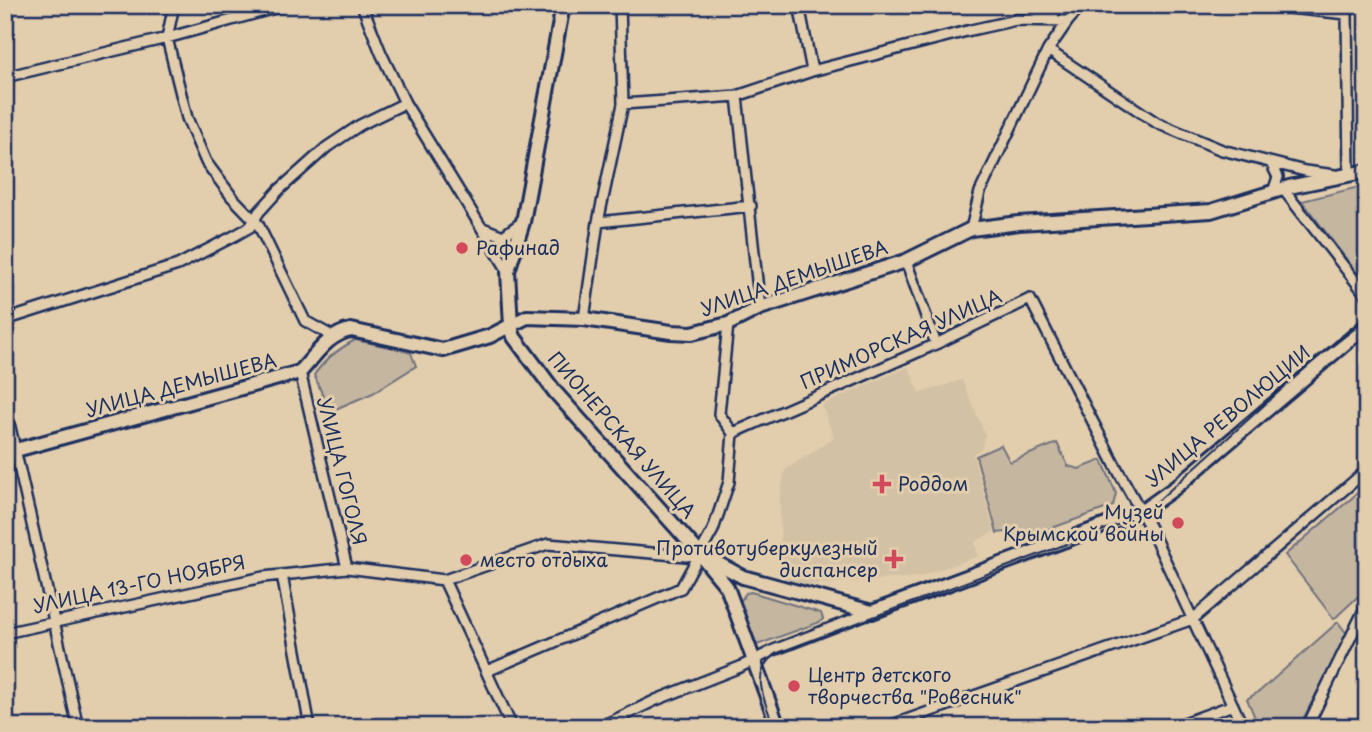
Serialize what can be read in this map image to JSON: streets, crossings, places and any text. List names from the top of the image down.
{
  "streets": {
    "street": [
      "УЛИЦА ДЕМЫШЕВА",
      "ПРИМОРСКАЯ УЛИЦА",
      "УЛИЦА РЕВОЛЮЦИИ",
      "ПИОНЕРСКАЯ УЛИЦА",
      "УЛИЦА ГОГОЛЯ",
      "УЛИЦА 13-ГО НОЯБРЯ"
    ]
  },
  "crossings": [
    ["УЛИЦА ДЕМЫШЕВА", "ПИОНЕРСКАЯ УЛИЦА"],
    ["УЛИЦА ДЕМЫШЕВА", "УЛИЦА ГОГОЛЯ"],
    ["ПРИМОРСКАЯ УЛИЦА", "УЛИЦА РЕВОЛЮЦИИ"],
    ["УЛИЦА РЕВОЛЮЦИИ", "ПИОНЕРСКАЯ УЛИЦА"],
    ["УЛИЦА ГОГОЛЯ", "УЛИЦА 13-ГО НОЯБРЯ"]
  ],
  "places": {
    "other": [
      "Рафинад",
      "Музей Крымской войны",
      "место отдыха",
      "Центр детского творчества \"Ровесник\""
    ],
    "health": ["Роддом", "Противотуберкулезный диспансер"]
  }
}
